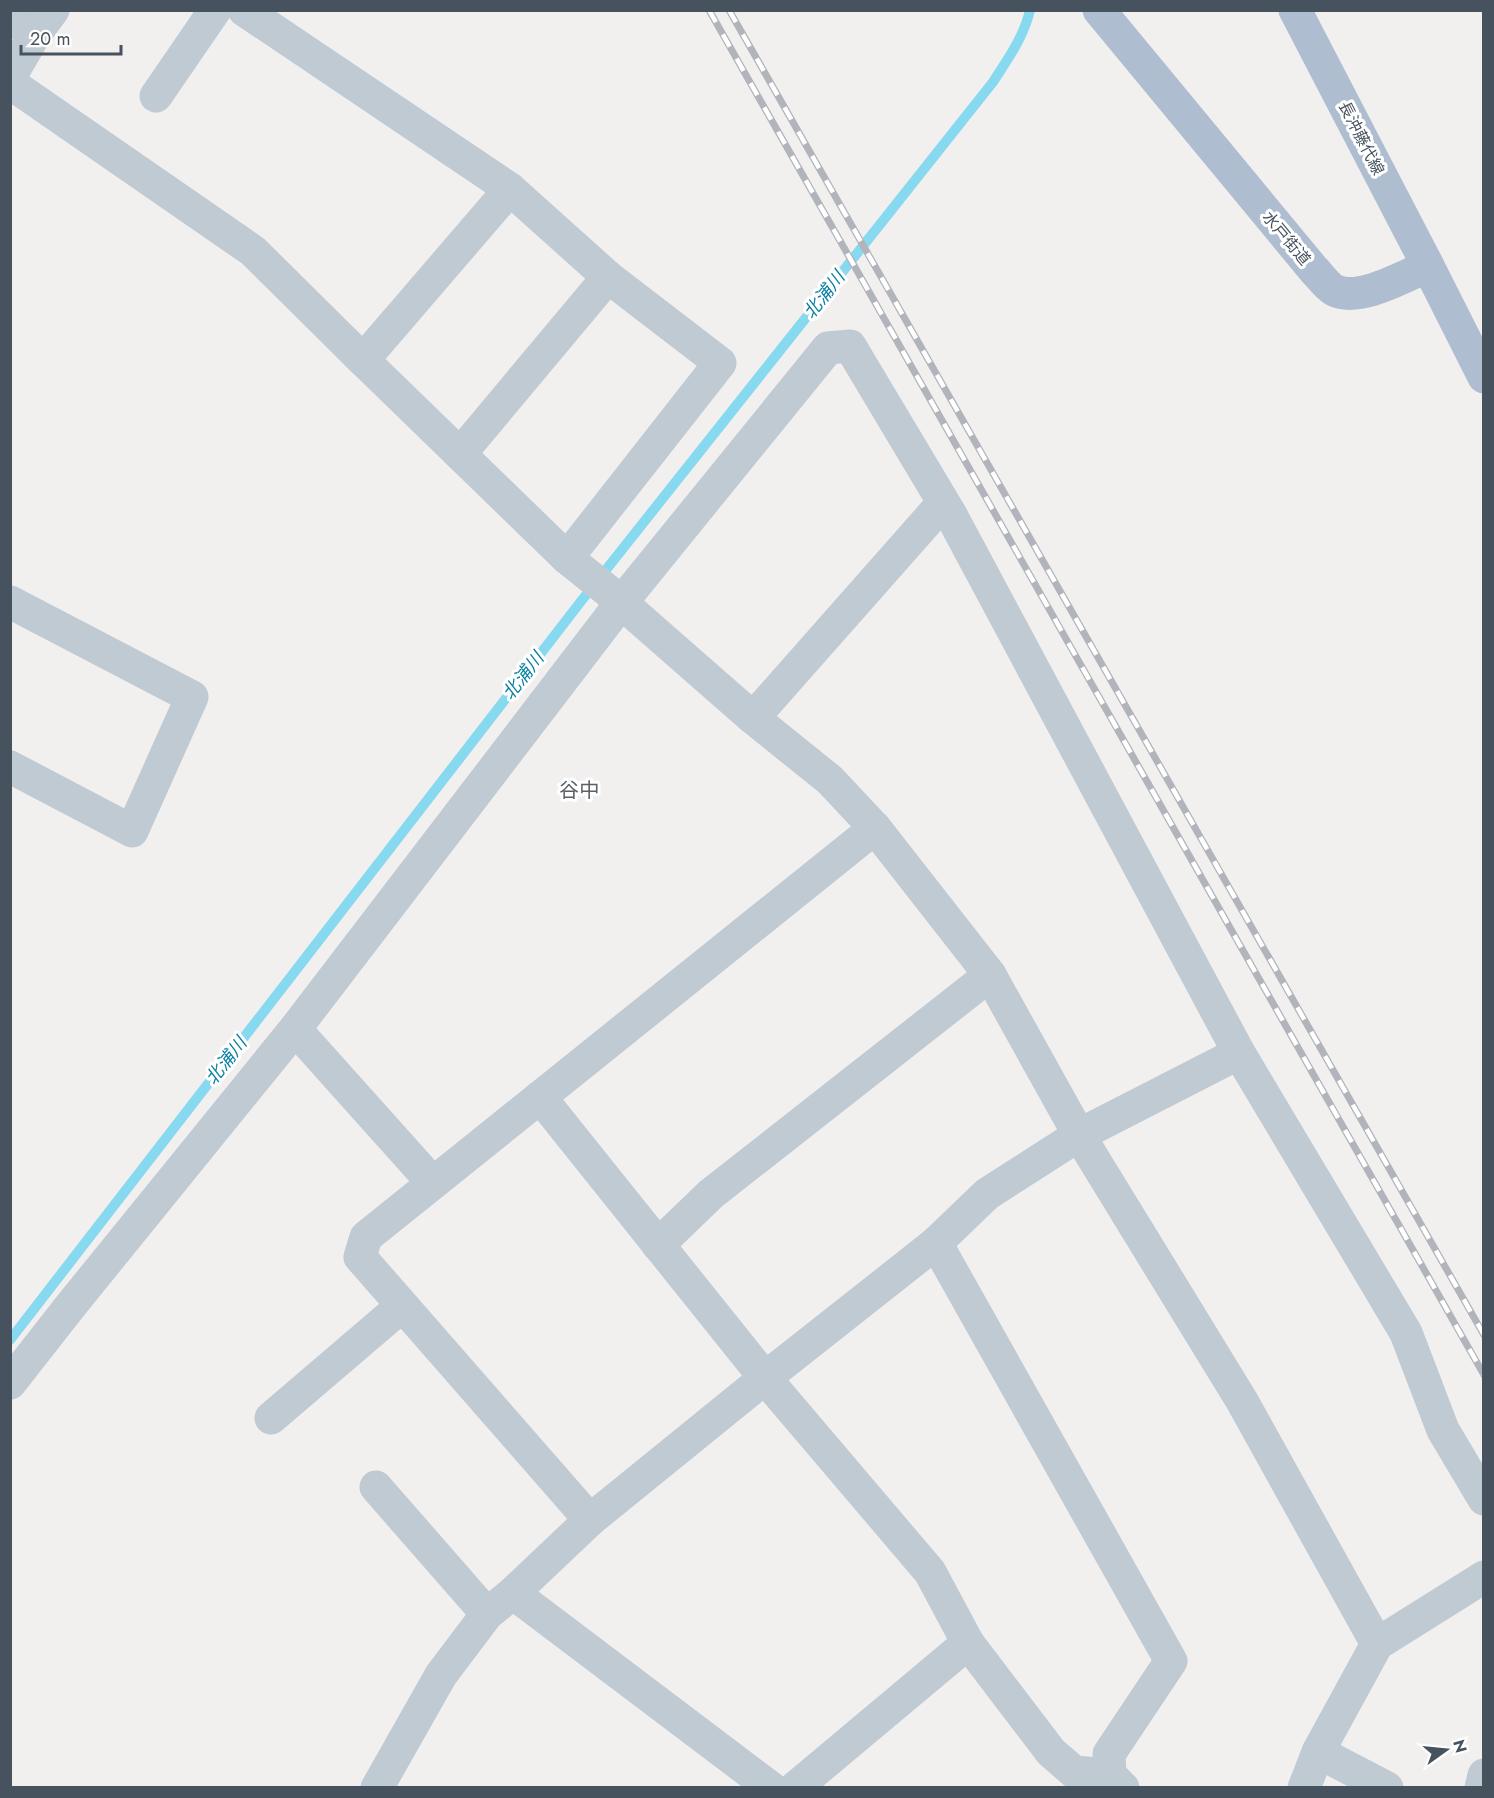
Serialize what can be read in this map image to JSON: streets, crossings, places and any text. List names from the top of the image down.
{
  "streets": {
    "main road": ["長沖藤代線", "水戸街道"]
  },
  "crossings": [
    ["長沖藤代線", "水戸街道"]
  ],
  "districts": ["谷中"],
  "water": ["北浦川"],
  "scale_bar": "20 m",
  "north": "right"
}
